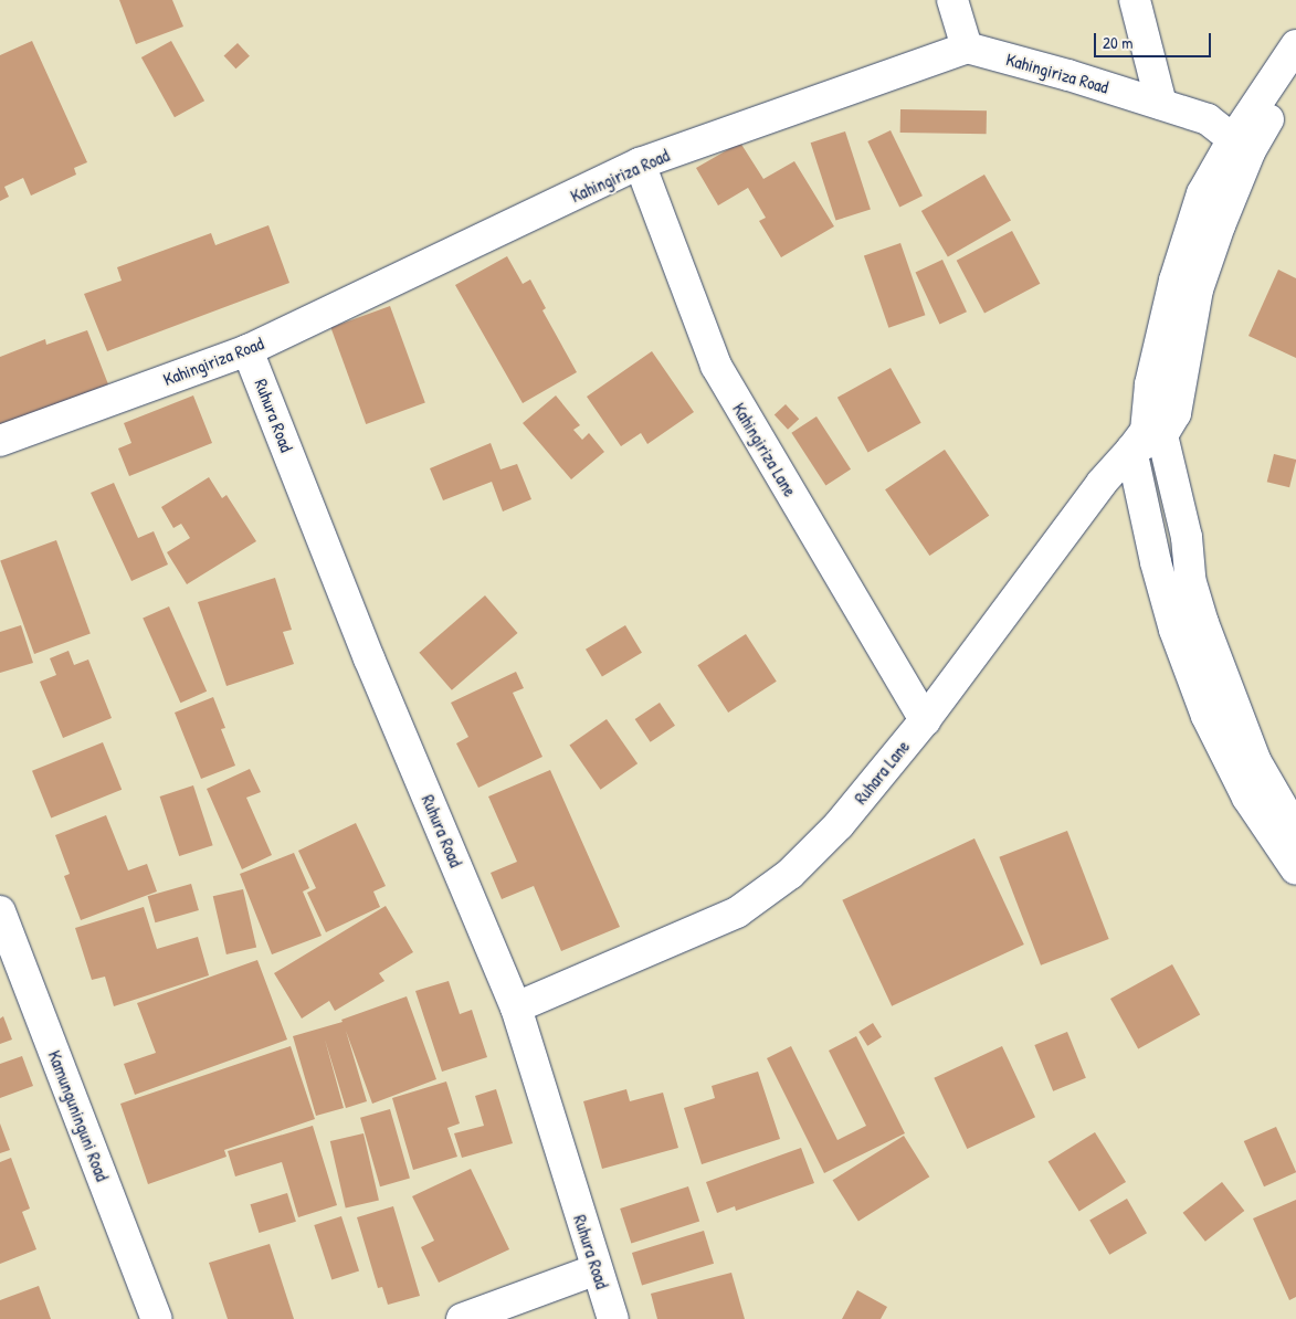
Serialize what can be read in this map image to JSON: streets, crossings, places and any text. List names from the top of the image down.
{
  "streets": {
    "street": [
      "Kahingiriza Road",
      "Ruhura Road",
      "Kahingiriza Lane",
      "Ruhara Lane",
      "Kamunguninguni Road"
    ]
  },
  "crossings": [
    ["Kahingiriza Road", "Ruhura Road"],
    ["Kahingiriza Road", "Kahingiriza Lane"],
    ["Ruhura Road", "Ruhara Lane"],
    ["Kahingiriza Lane", "Ruhara Lane"]
  ],
  "scale_bar": "20 m"
}
